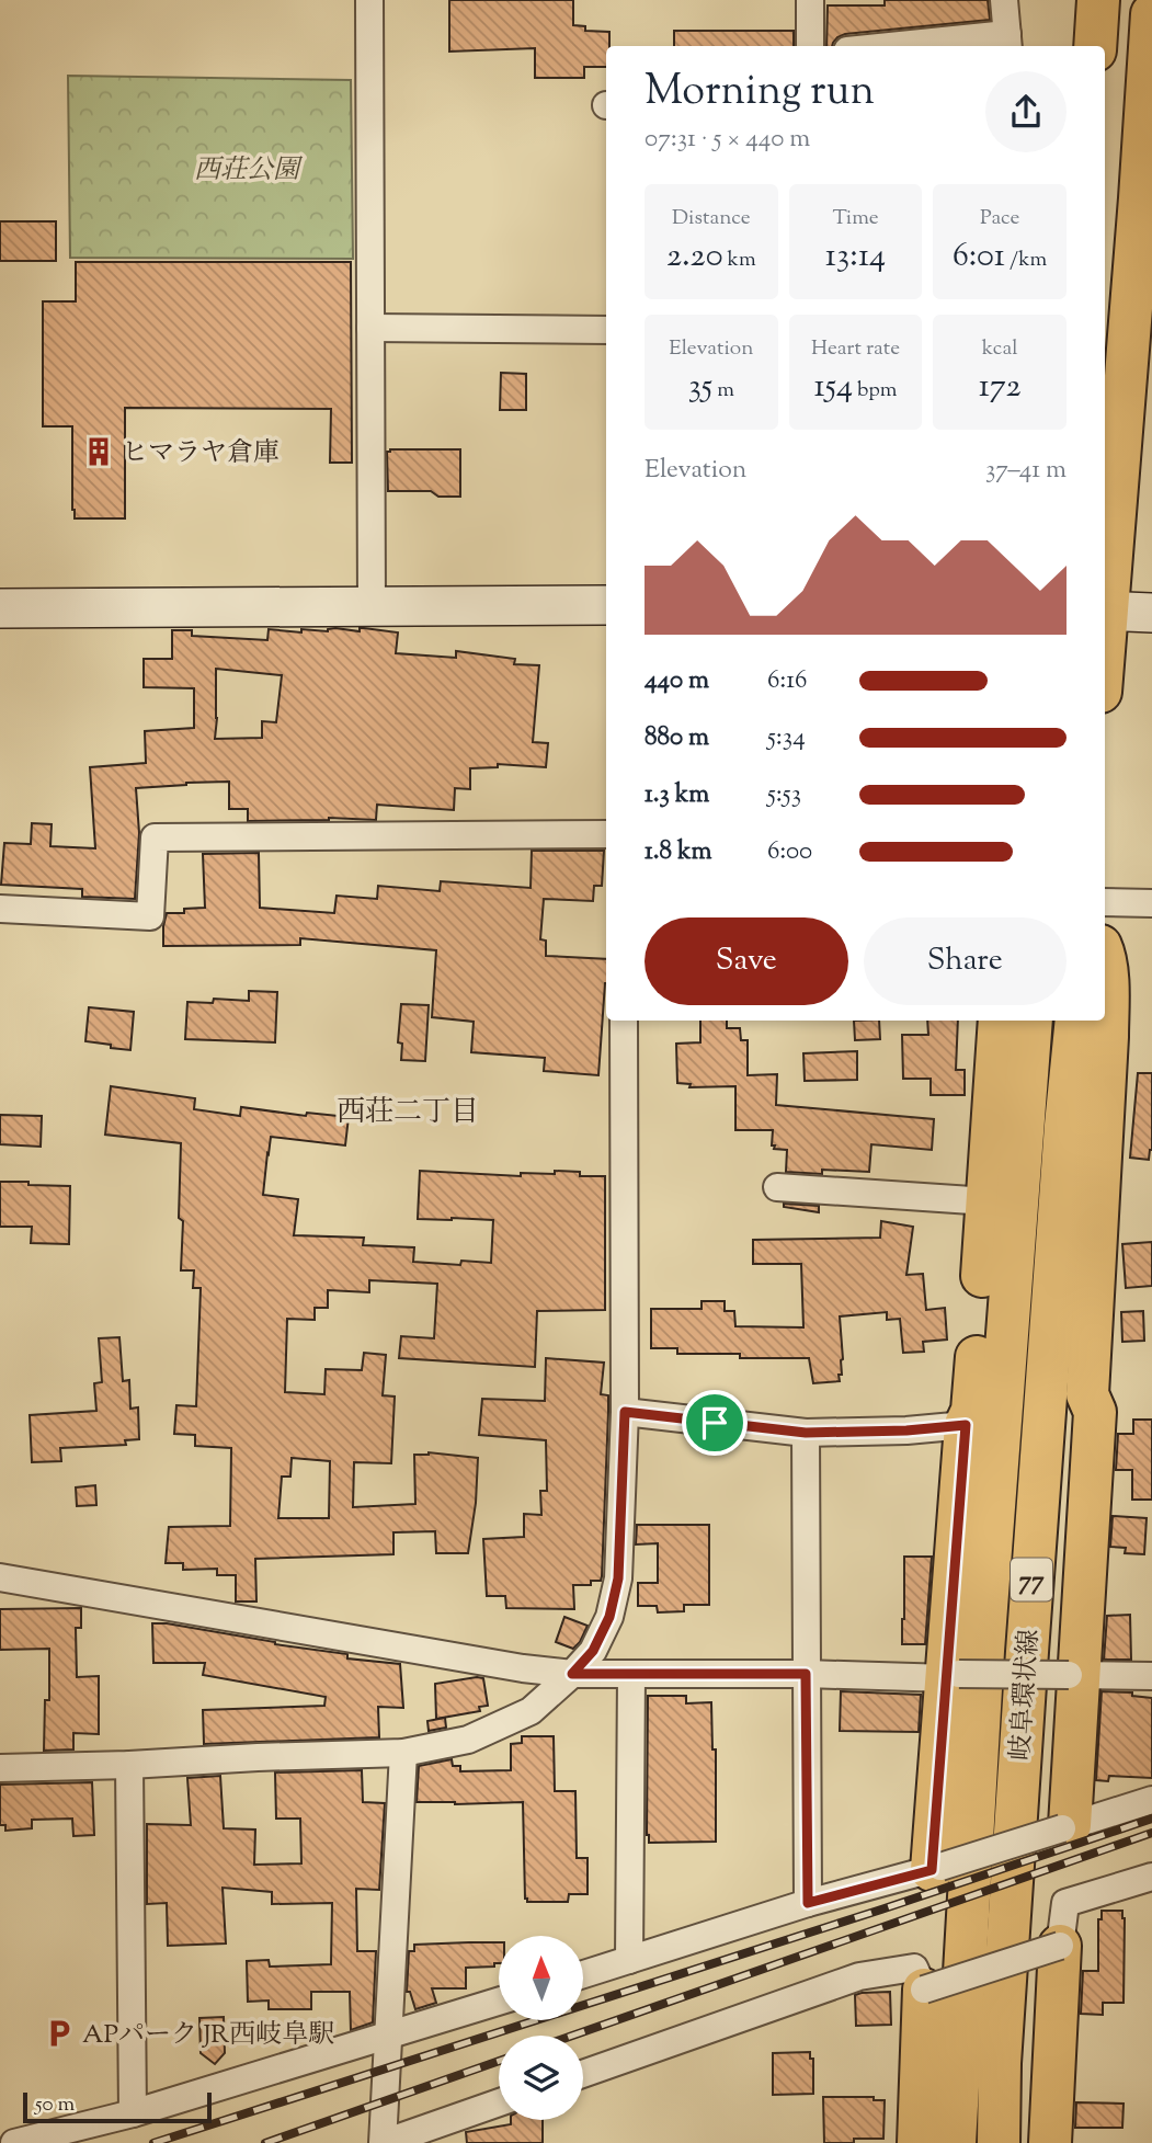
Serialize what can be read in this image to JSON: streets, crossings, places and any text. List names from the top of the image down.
{
  "streets": {
    "main road": ["77", "岐阜環状線"]
  },
  "districts": ["西荘二丁目"],
  "parks": ["西荘公園"],
  "places": {
    "building": ["ヒマラヤ倉庫"],
    "parking": ["APパーク JR西岐阜駅"]
  },
  "scale_bar": "50 m",
  "north": "top",
  "page": {
    "heading": ["Morning run", "07:31 · 5 × 440 m"],
    "stats": [
      ["Distance", "2.20 km"],
      ["Time", "13:14"],
      ["Pace", "6:01 /km"],
      ["Elevation", "35 m"],
      ["Heart rate", "154 bpm"],
      ["kcal", "172"]
    ],
    "chart": ["Elevation", "37–41 m"],
    "list": [
      {
        "name": "440 m",
        "note": "6:16"
      },
      {
        "name": "880 m",
        "note": "5:34"
      },
      {
        "name": "1.3 km",
        "note": "5:53"
      },
      {
        "name": "1.8 km",
        "note": "6:00"
      }
    ],
    "buttons": ["Save", "Share"],
    "scale": "50 m"
  }
}
